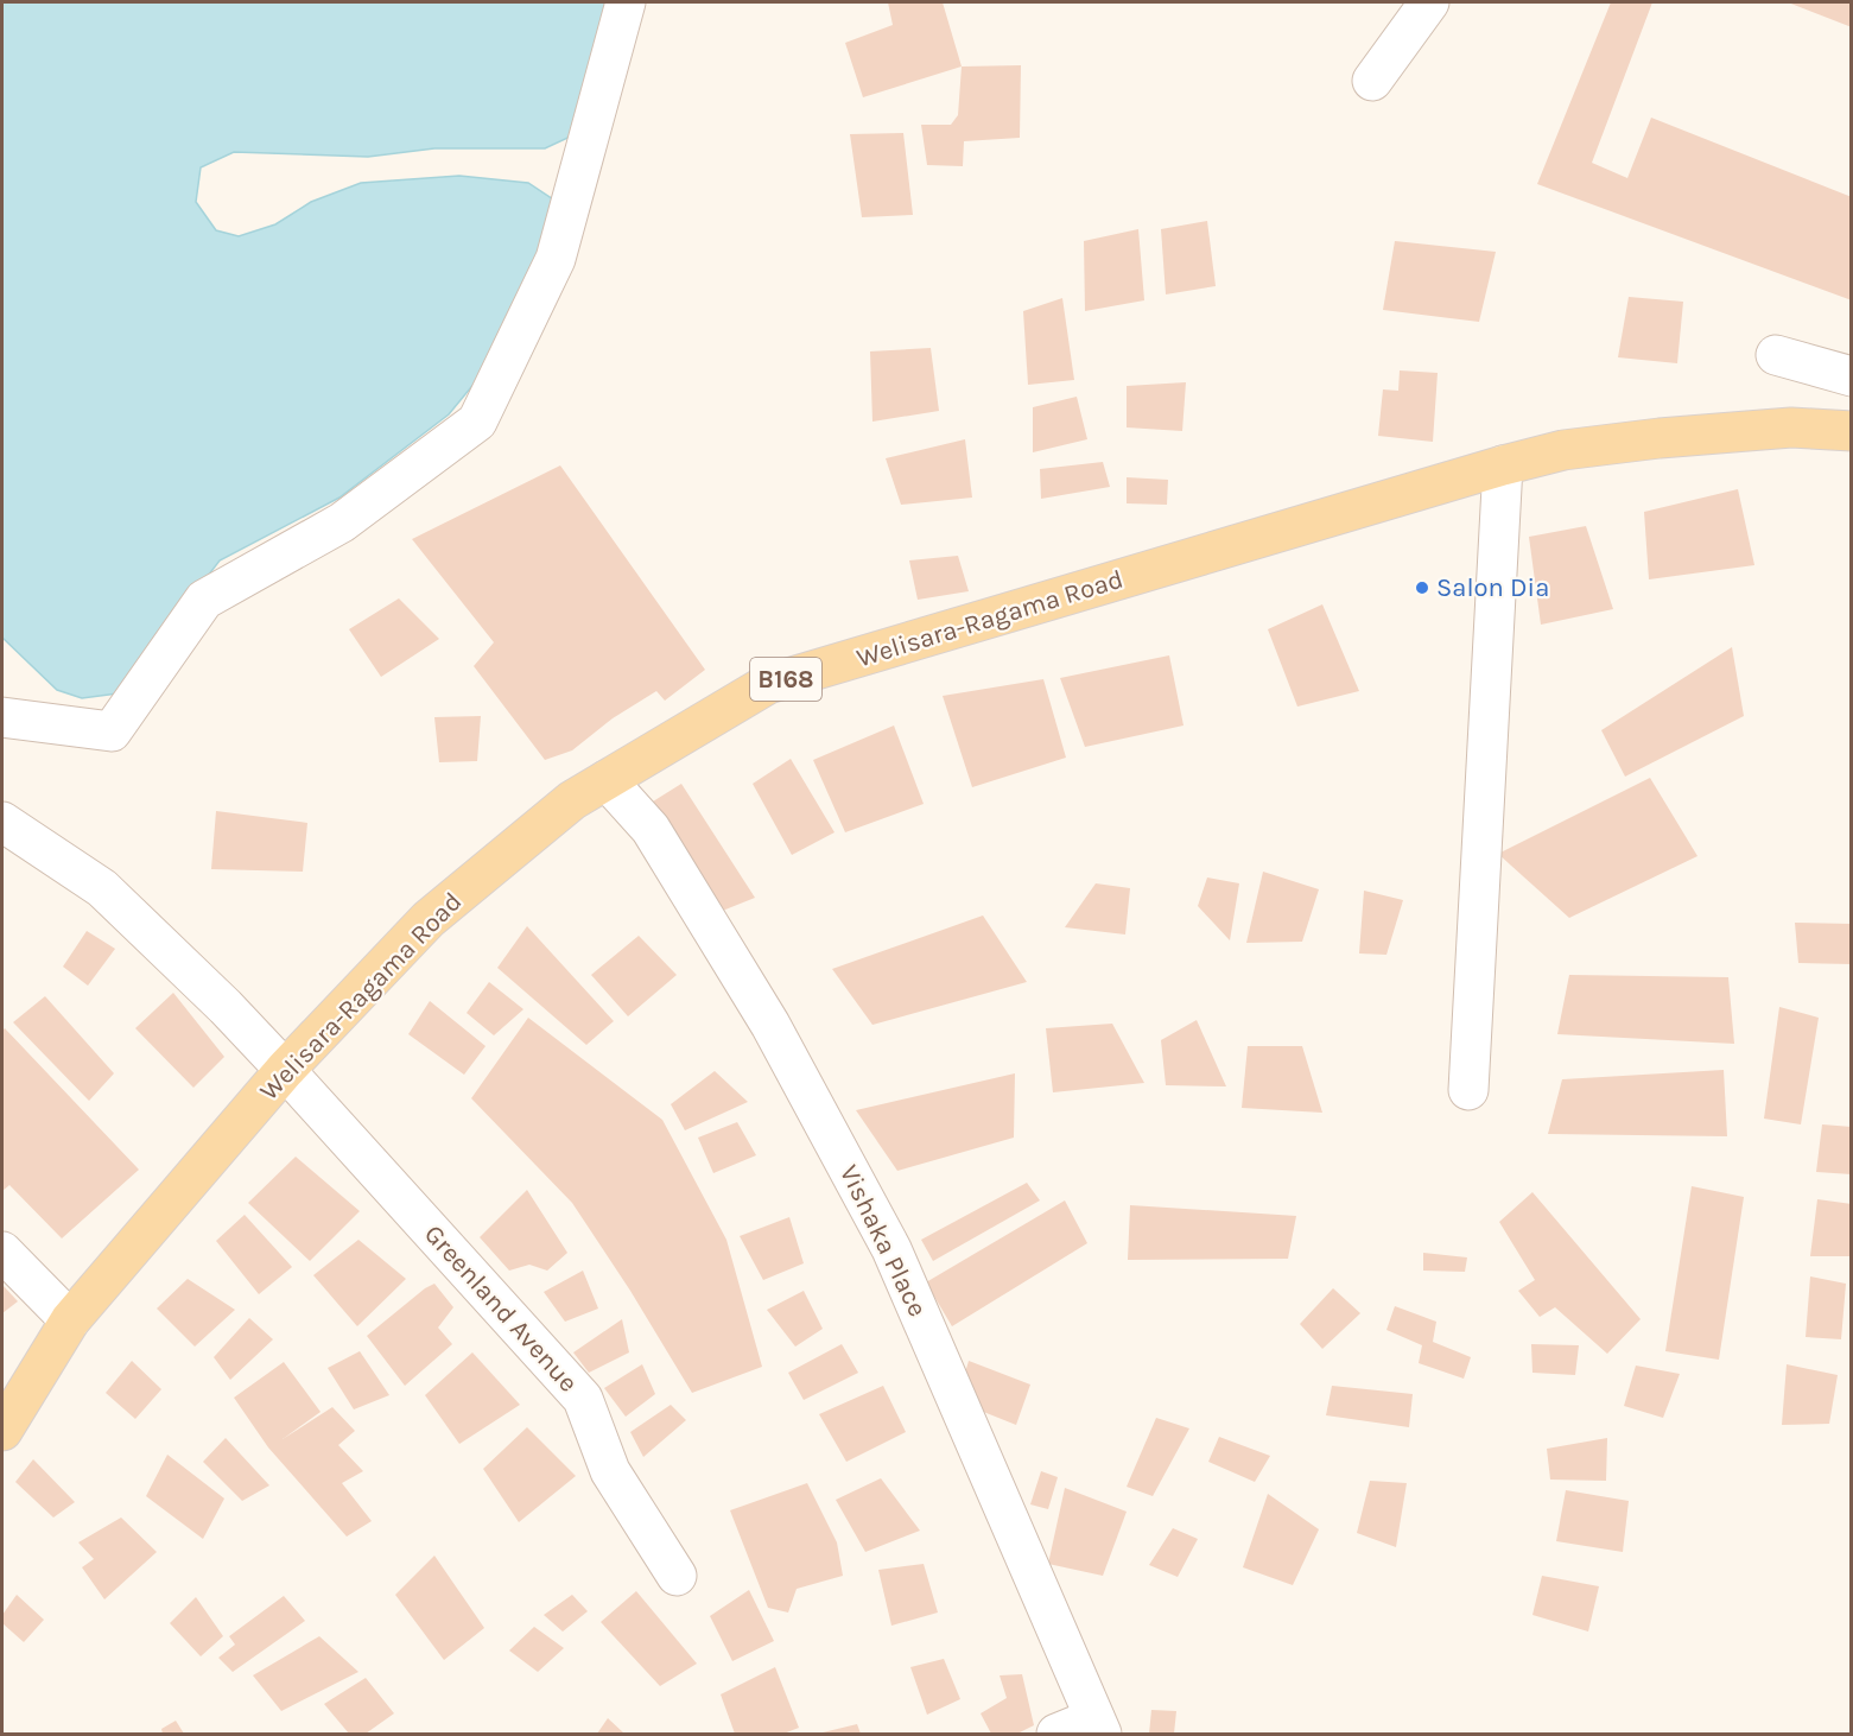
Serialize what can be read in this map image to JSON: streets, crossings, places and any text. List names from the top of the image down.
{
  "streets": {
    "main road": ["Welisara-Ragama Road", "B168"],
    "street": ["Vishaka Place", "Greenland Avenue"]
  },
  "crossings": [
    ["Welisara-Ragama Road", "Vishaka Place"],
    ["Welisara-Ragama Road", "Greenland Avenue"]
  ],
  "places": ["Salon Dia"]
}
